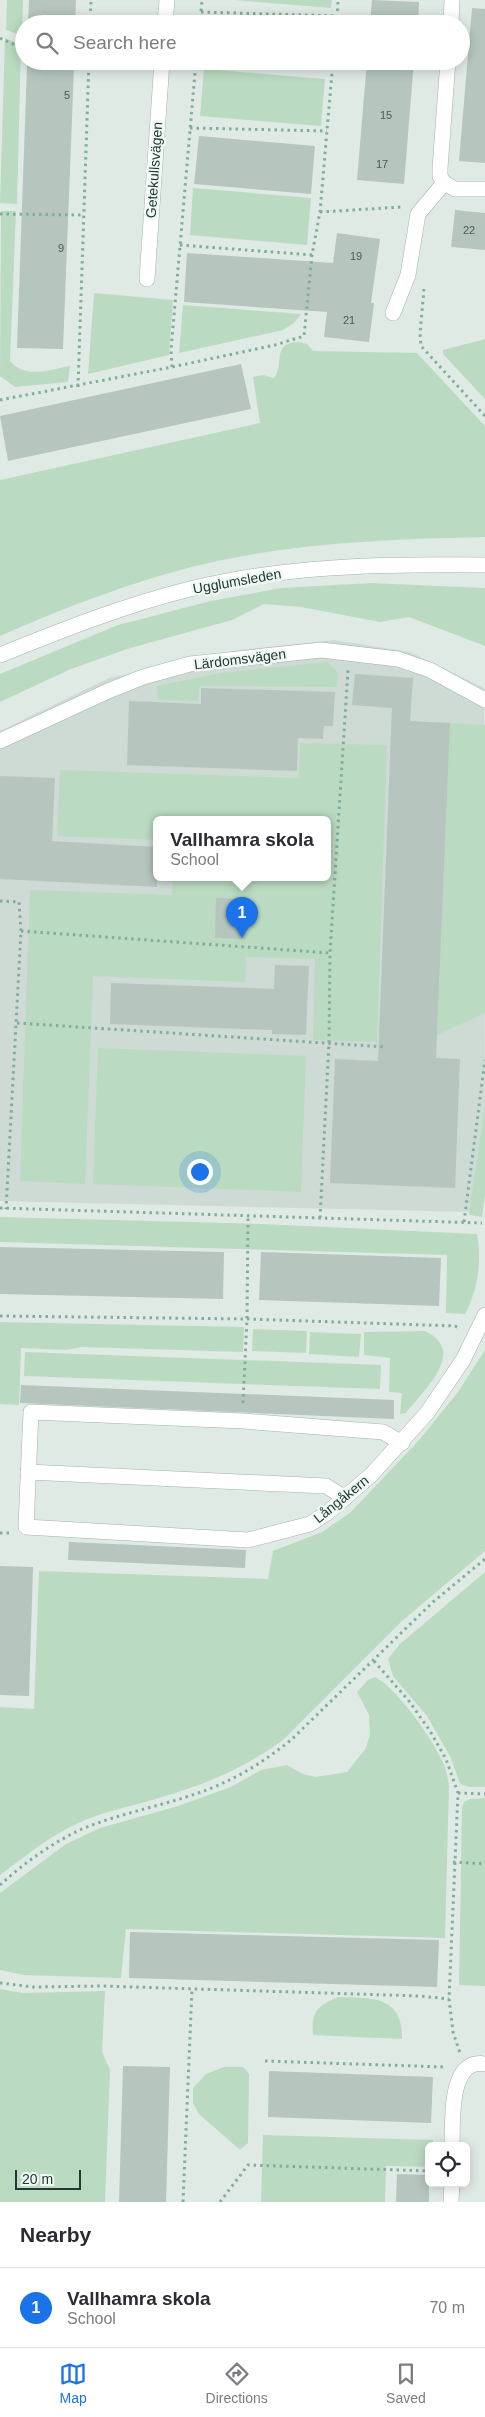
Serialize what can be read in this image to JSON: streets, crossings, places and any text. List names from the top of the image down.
{
  "streets": {
    "street": [
      "Getekullsvägen",
      "Ugglumsleden",
      "Lärdomsvägen",
      "Långåkern"
    ]
  },
  "house_numbers": [
    "5",
    "15",
    "17",
    "22",
    "9",
    "19",
    "21"
  ],
  "scale_bar": "20 m",
  "page": {
    "search": "Search here",
    "popup": ["Vallhamra skola", "School"],
    "pins": "1",
    "scale": "20 m",
    "heading": "Nearby",
    "list": [
      {
        "mark": "1",
        "name": "Vallhamra skola",
        "note": "School",
        "value": "70 m"
      }
    ],
    "nav": ["Map", "Directions", "Saved"]
  }
}
